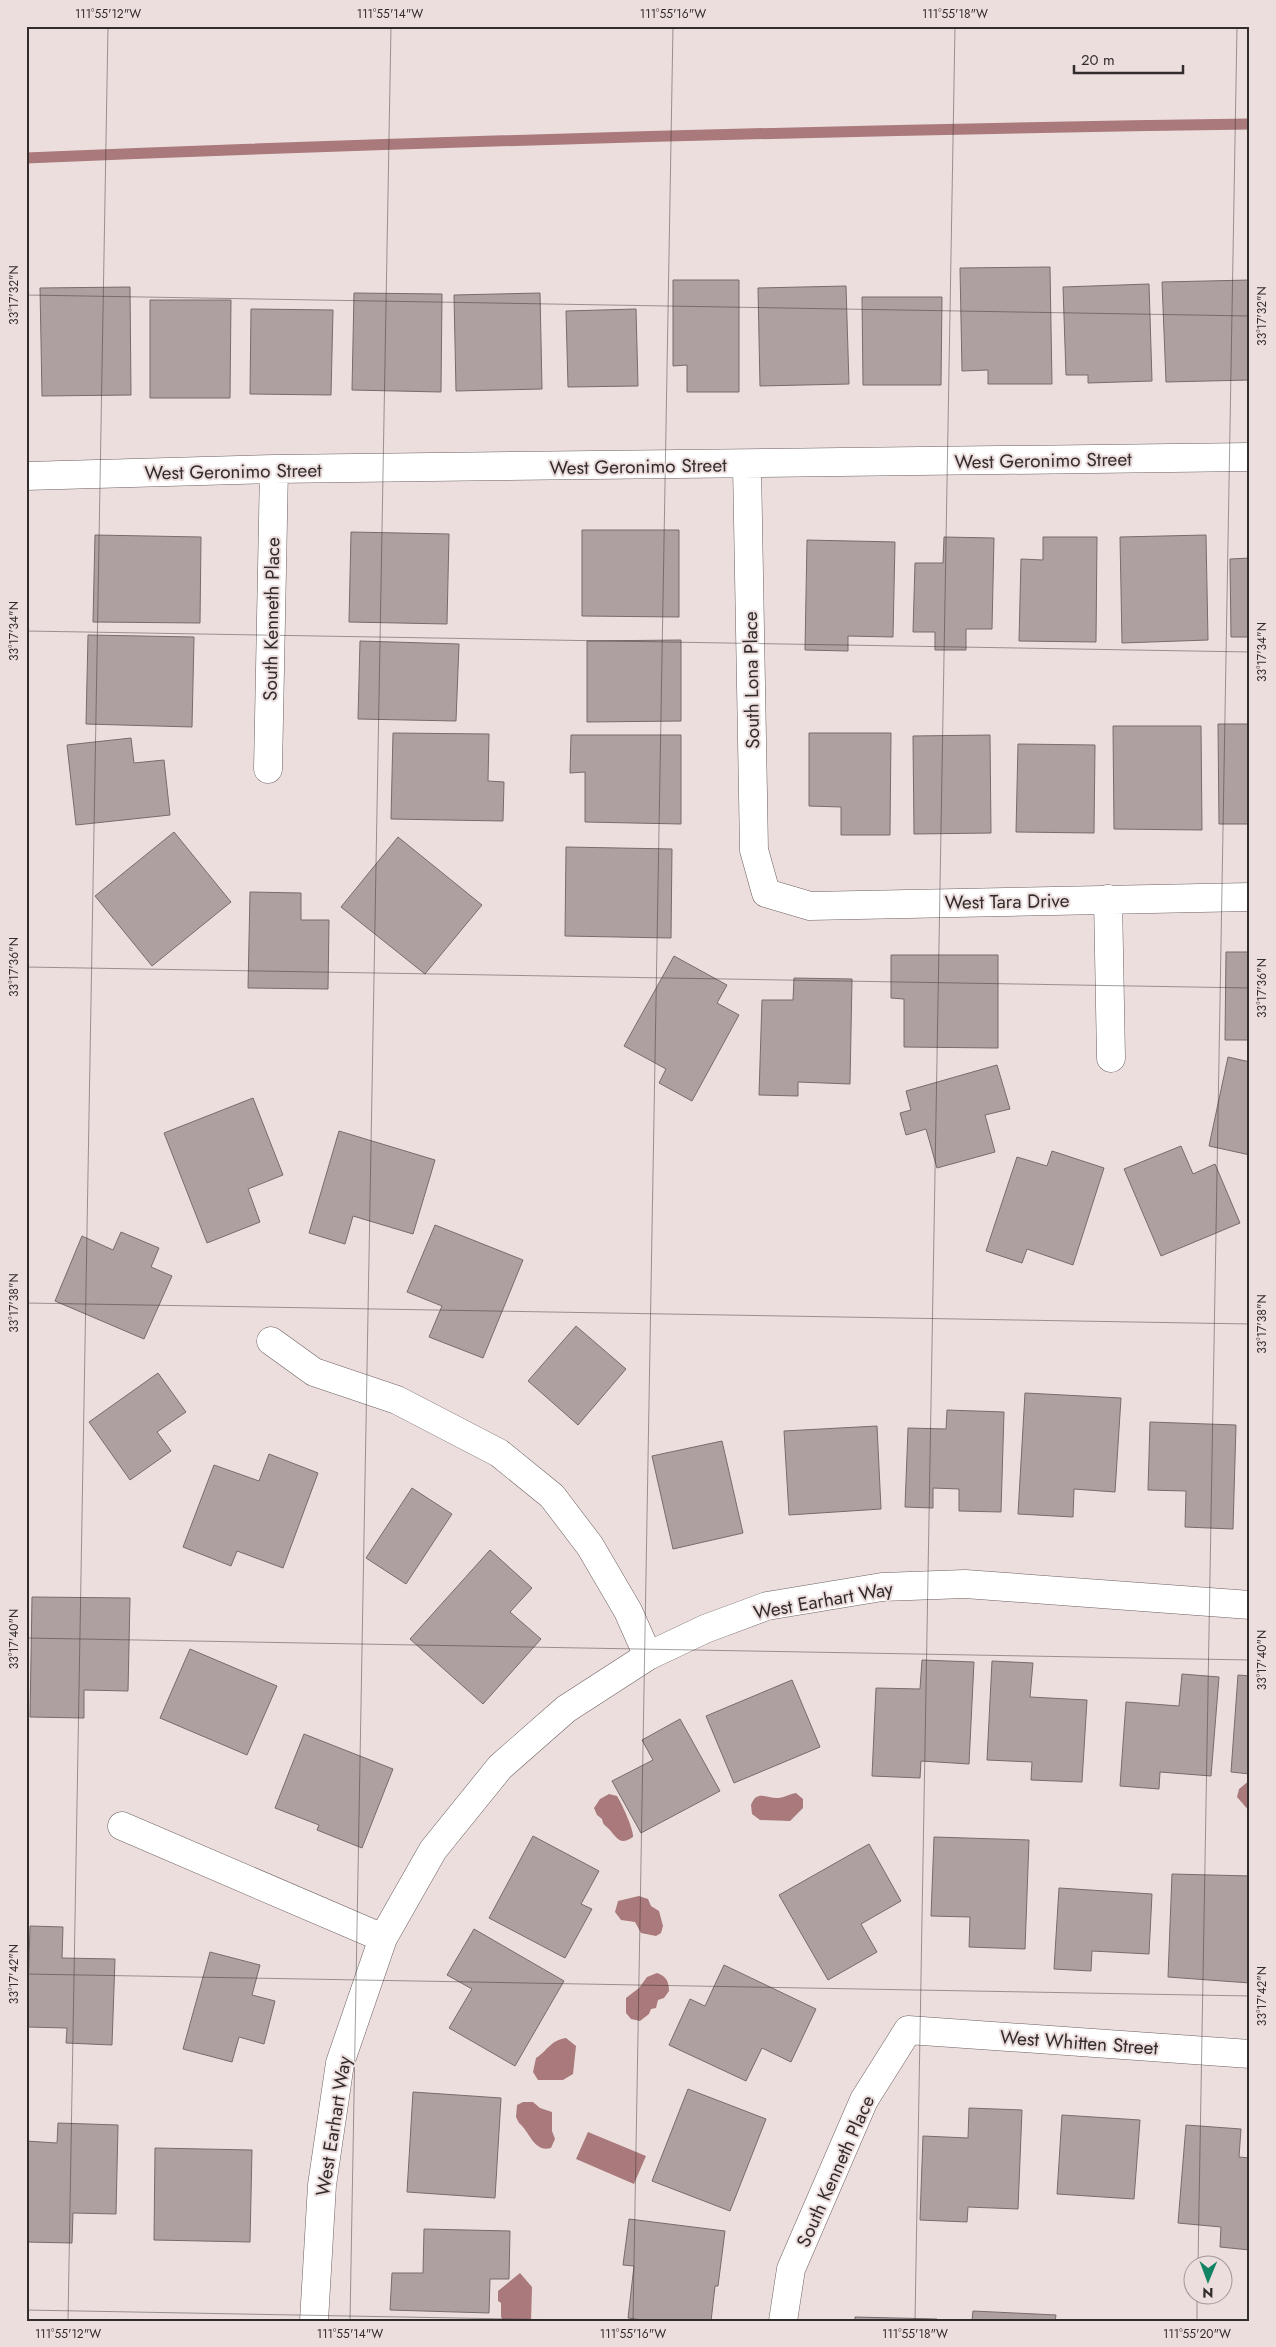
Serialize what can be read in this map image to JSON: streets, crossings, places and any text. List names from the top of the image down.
{
  "streets": {
    "street": [
      "West Geronimo Street",
      "South Kenneth Place",
      "South Lona Place",
      "West Tara Drive",
      "West Earhart Way",
      "West Whitten Street"
    ]
  },
  "crossings": [
    ["West Geronimo Street", "South Kenneth Place"],
    ["West Geronimo Street", "South Lona Place"],
    ["South Kenneth Place", "West Whitten Street"],
    ["South Lona Place", "West Tara Drive"]
  ],
  "scale_bar": "20 m",
  "north": "bottom",
  "coordinates": [
    "111°55'12\"W",
    "111°55'14\"W",
    "111°55'16\"W",
    "111°55'18\"W",
    "33°17'32\"N",
    "33°17'34\"N",
    "33°17'36\"N",
    "33°17'38\"N",
    "33°17'40\"N",
    "33°17'42\"N",
    "111°55'20\"W"
  ]
}
